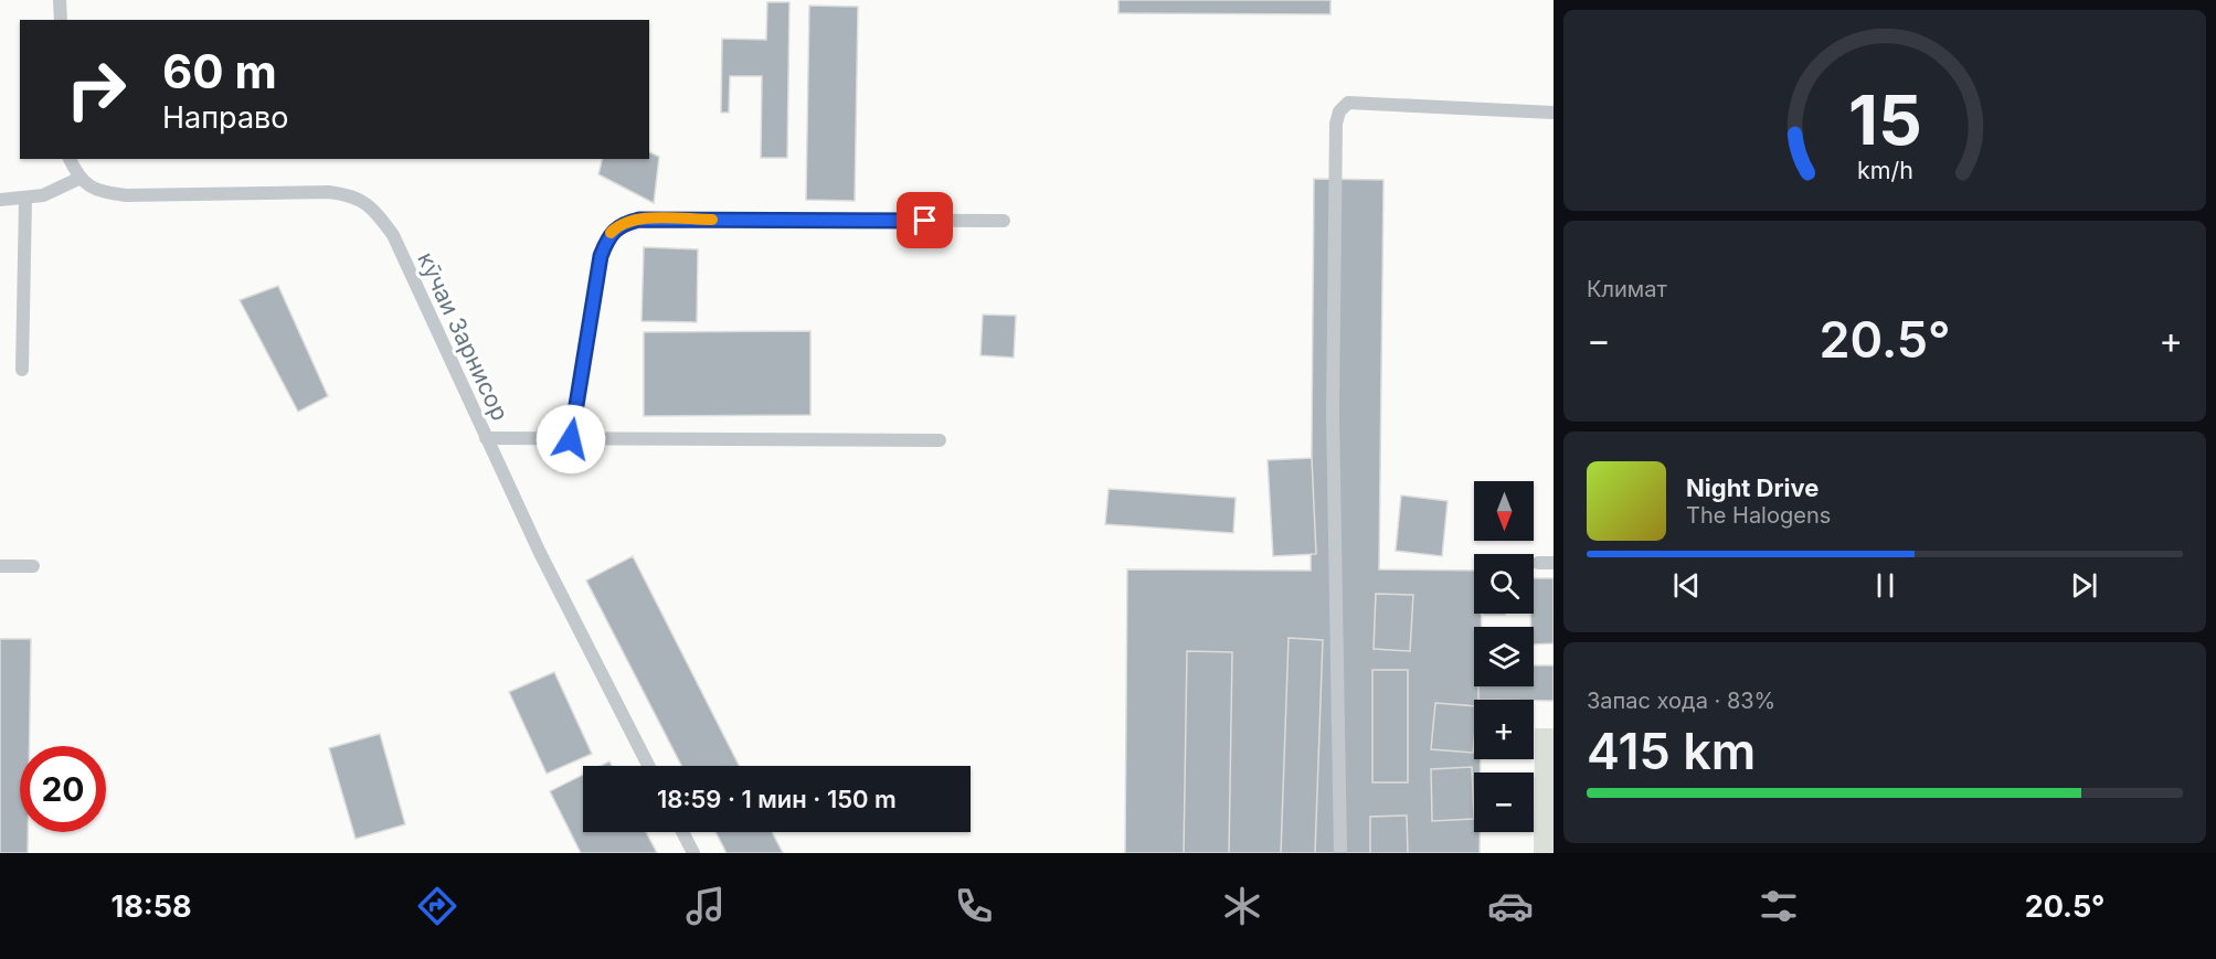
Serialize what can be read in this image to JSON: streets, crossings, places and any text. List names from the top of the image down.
{
  "streets": {
    "lane": ["кӯчаи Зарнисор"]
  },
  "north": "bottom",
  "page": {
    "turn": ["60 m", "Направо"],
    "tile": [
      "Климат",
      ["Запас хода · 83%", "415 km"]
    ],
    "heat": ["−", "20.5°", "+"],
    "song": ["Night Drive", "The Halogens"],
    "map_buttons": ["+", "−"],
    "limit": "20",
    "trip": "18:59 · 1 мин · 150 m",
    "tabs": ["18:58", "20.5°"],
    "gauge": ["15", "km/h"]
  }
}
